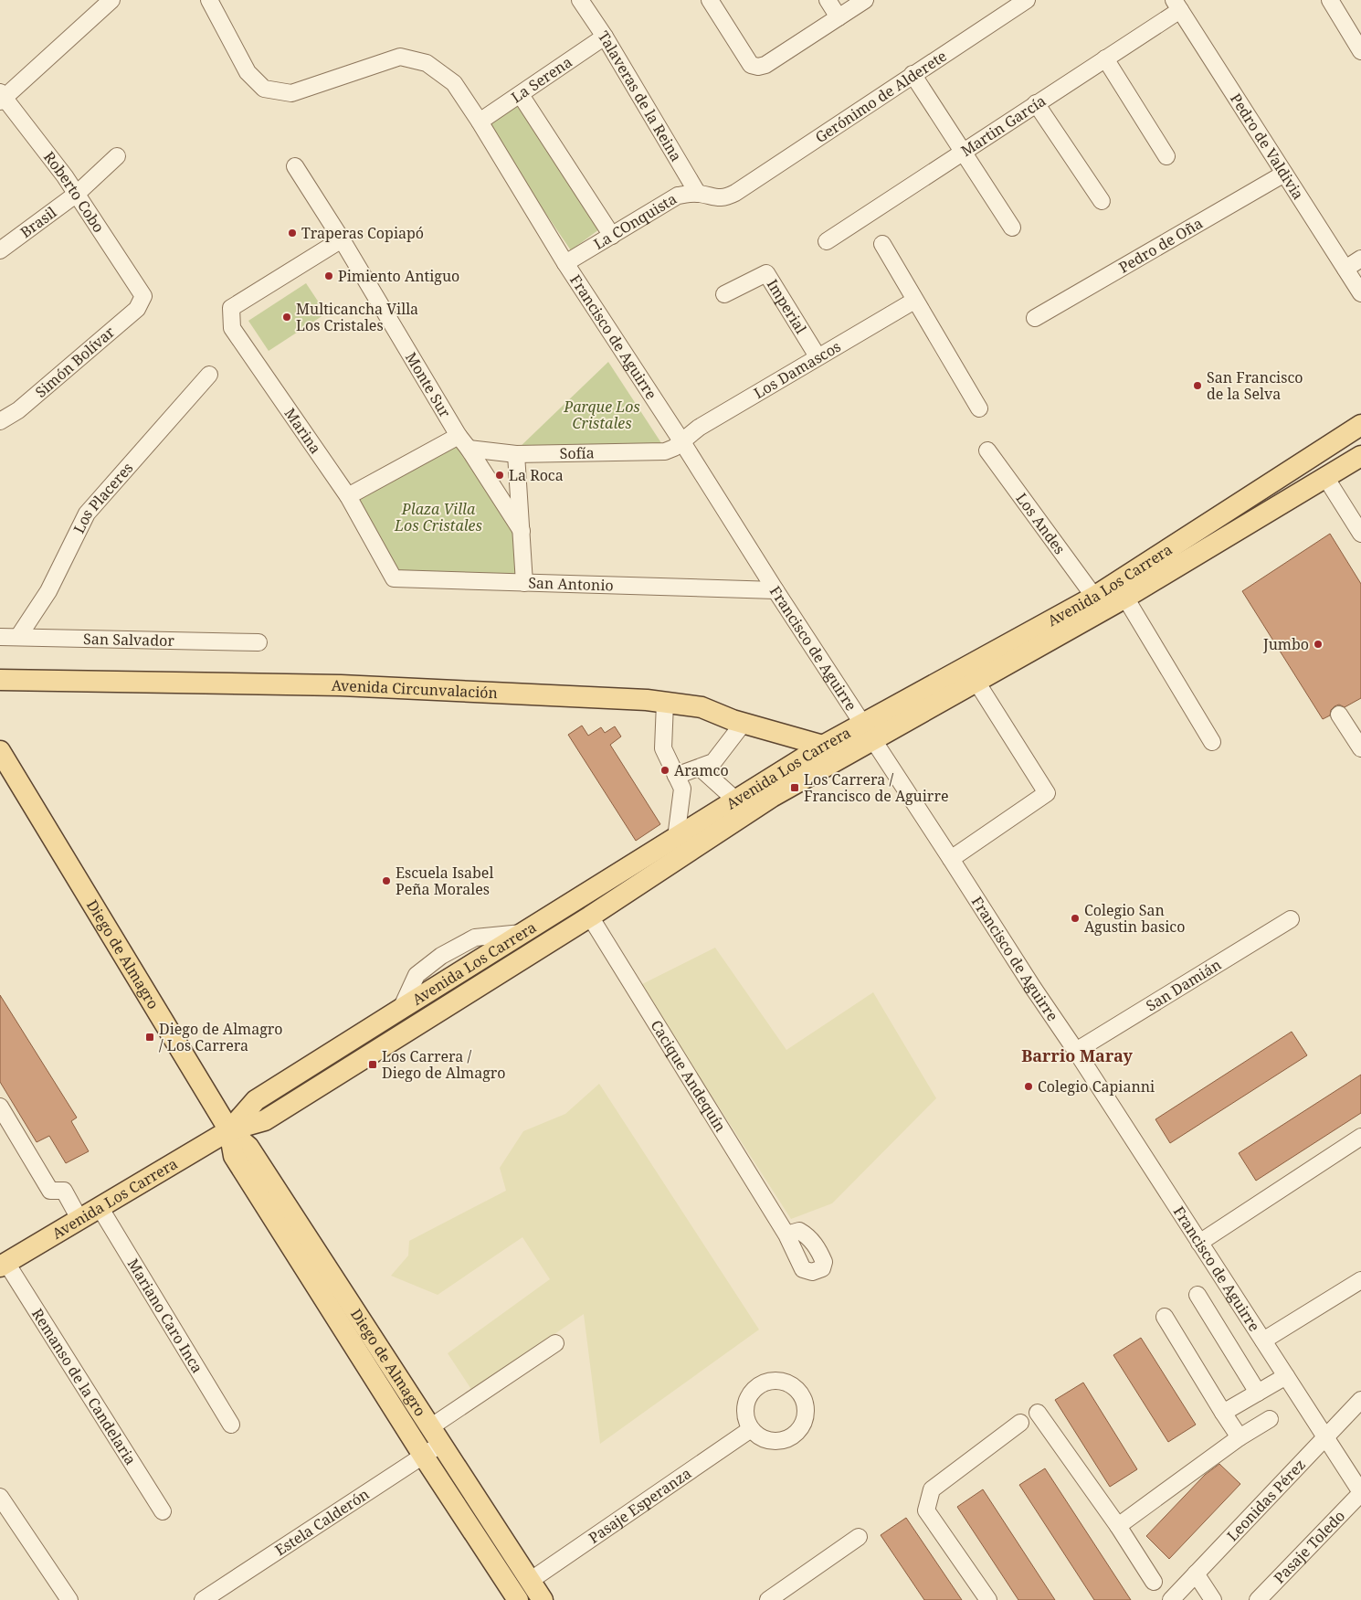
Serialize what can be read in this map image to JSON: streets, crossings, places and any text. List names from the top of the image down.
{
  "streets": {
    "main road": ["Avenida Los Carrera", "Avenida Circunvalación", "Diego de Almagro"],
    "street": [
      "La Serena",
      "Talaveras de la Reina",
      "Gerónimo de Alderete",
      "Martin García",
      "Pedro de Valdivia",
      "Roberto Cobo",
      "Brasil",
      "La COnquista",
      "Pedro de Oña",
      "Imperial",
      "Francisco de Aguirre",
      "Simón Bolívar",
      "Los Damascos",
      "Monte Sur",
      "Marina",
      "Sofía",
      "Los Placeres",
      "Los Andes",
      "San Antonio",
      "San Salvador",
      "San Damián",
      "Cacique Andequín",
      "Mariano Caro Inca",
      "Remanso de la Candelaria",
      "Leonidas Pérez",
      "Pasaje Esperanza",
      "Estela Calderón",
      "Pasaje Toledo"
    ]
  },
  "crossings": [
    ["La Serena", "Talaveras de la Reina"],
    ["La Serena", "Francisco de Aguirre"],
    ["Talaveras de la Reina", "La COnquista"],
    ["Gerónimo de Alderete", "La COnquista"],
    ["Martin García", "Pedro de Valdivia"],
    ["Pedro de Valdivia", "Pedro de Oña"],
    ["Roberto Cobo", "Brasil"],
    ["Roberto Cobo", "Simón Bolívar"],
    ["La COnquista", "Francisco de Aguirre"],
    ["Imperial", "Los Damascos"],
    ["Francisco de Aguirre", "Los Damascos"],
    ["Francisco de Aguirre", "Sofía"],
    ["Francisco de Aguirre", "San Antonio"],
    ["Francisco de Aguirre", "Avenida Los Carrera"],
    ["Francisco de Aguirre", "San Damián"],
    ["Francisco de Aguirre", "Leonidas Pérez"],
    ["Francisco de Aguirre", "Pasaje Toledo"],
    ["Los Damascos", "Sofía"],
    ["Monte Sur", "Marina"],
    ["Monte Sur", "Sofía"],
    ["Marina", "San Antonio"],
    ["Los Placeres", "San Salvador"],
    ["Los Andes", "Avenida Los Carrera"],
    ["Avenida Los Carrera", "Avenida Circunvalación"],
    ["Avenida Los Carrera", "Diego de Almagro"],
    ["Avenida Los Carrera", "Cacique Andequín"],
    ["Avenida Los Carrera", "Mariano Caro Inca"],
    ["Avenida Los Carrera", "Remanso de la Candelaria"],
    ["Diego de Almagro", "Pasaje Esperanza"],
    ["Diego de Almagro", "Estela Calderón"]
  ],
  "districts": ["Barrio Maray"],
  "parks": ["Parque Los Cristales", "Plaza Villa Los Cristales"],
  "places": {
    "other": [
      "Traperas Copiapó",
      "Pimiento Antiguo",
      "Multicancha Villa Los Cristales",
      "San Francisco de la Selva",
      "La Roca",
      "Jumbo",
      "Aramco",
      "Escuela Isabel Peña Morales",
      "Colegio San Agustin basico",
      "Colegio Capianni"
    ],
    "transit": ["Los Carrera / Francisco de Aguirre", "Diego de Almagro / Los Carrera", "Los Carrera / Diego de Almagro"]
  }
}
